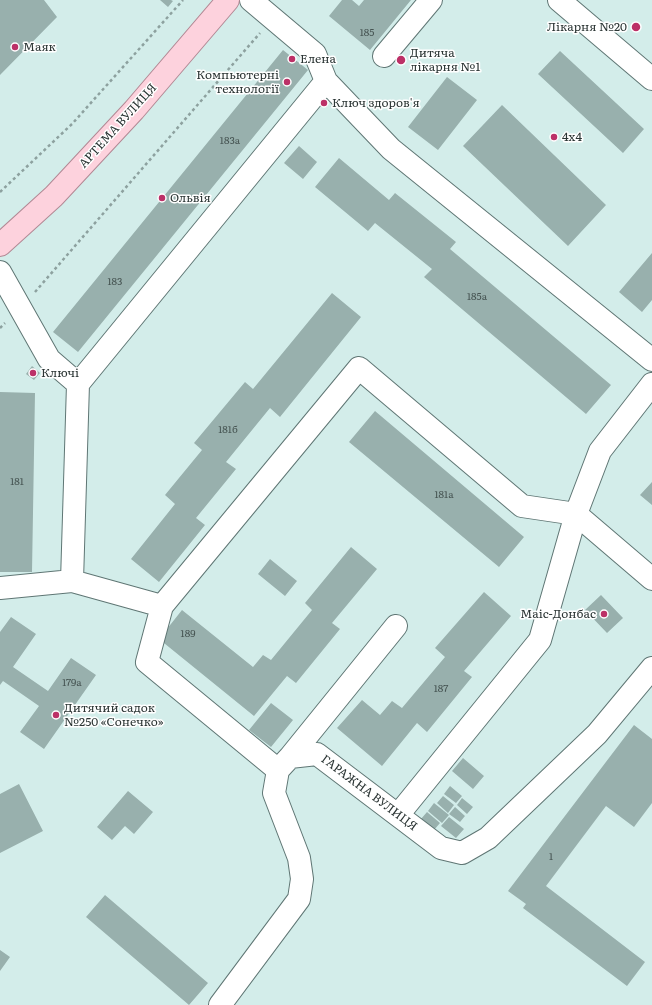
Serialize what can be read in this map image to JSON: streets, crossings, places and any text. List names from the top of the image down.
{
  "streets": {
    "main road": ["АРТЕМА ВУЛИЦЯ"],
    "street": ["ГАРАЖНА ВУЛИЦЯ"]
  },
  "places": [
    "Лікарня №20",
    "Маяк",
    "Елена",
    "Дитяча лікарня №1",
    "Компьютерні технології",
    "Ключ здоров'я",
    "4x4",
    "Ольвія",
    "Ключі",
    "Маіс-Донбас",
    "Дитячий садок №250 «Сонечко»"
  ],
  "house_numbers": [
    "185",
    "183а",
    "183",
    "185а",
    "181б",
    "181",
    "181а",
    "189",
    "179а",
    "187",
    "1"
  ]
}
